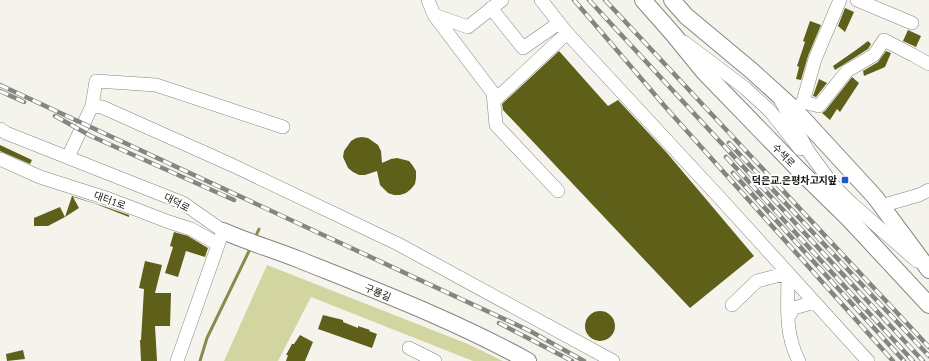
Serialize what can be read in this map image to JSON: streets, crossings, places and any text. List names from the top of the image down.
{
  "streets": {
    "main road": ["수색로", "구룡길"],
    "street": ["대터1로", "대덕로"]
  },
  "crossings": [
    ["대터1로", "대덕로"],
    ["대터1로", "구룡길"],
    ["대덕로", "구룡길"]
  ],
  "places": {
    "transit": ["덕은교.은평차고지앞"]
  }
}
